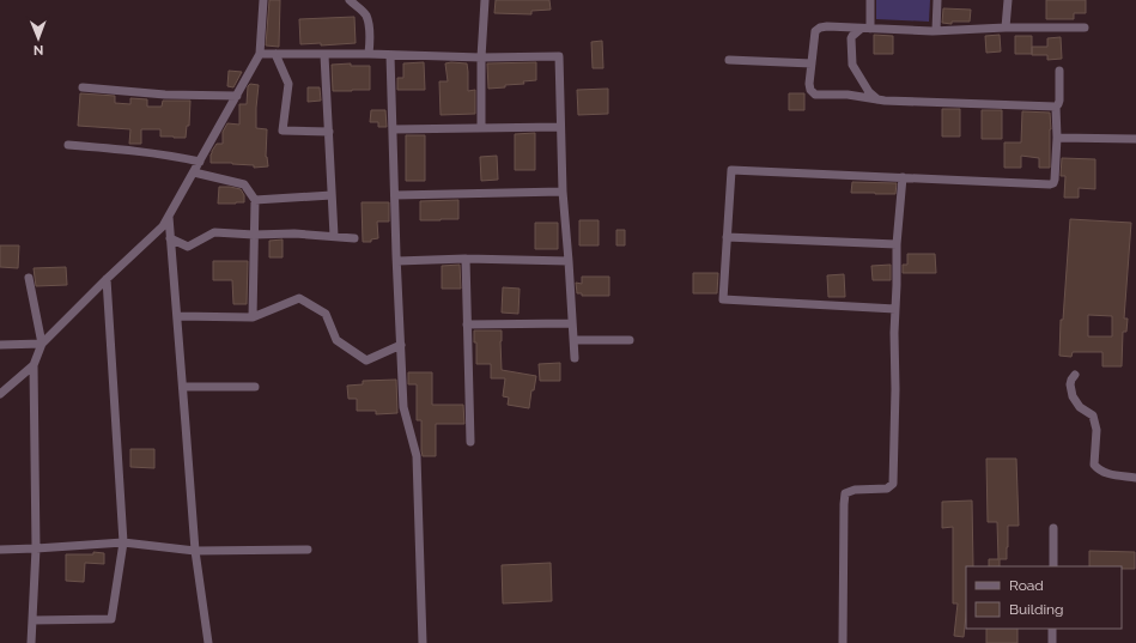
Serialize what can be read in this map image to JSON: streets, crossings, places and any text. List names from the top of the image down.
{
  "legend": ["Road", "Building"],
  "north": "bottom"
}
